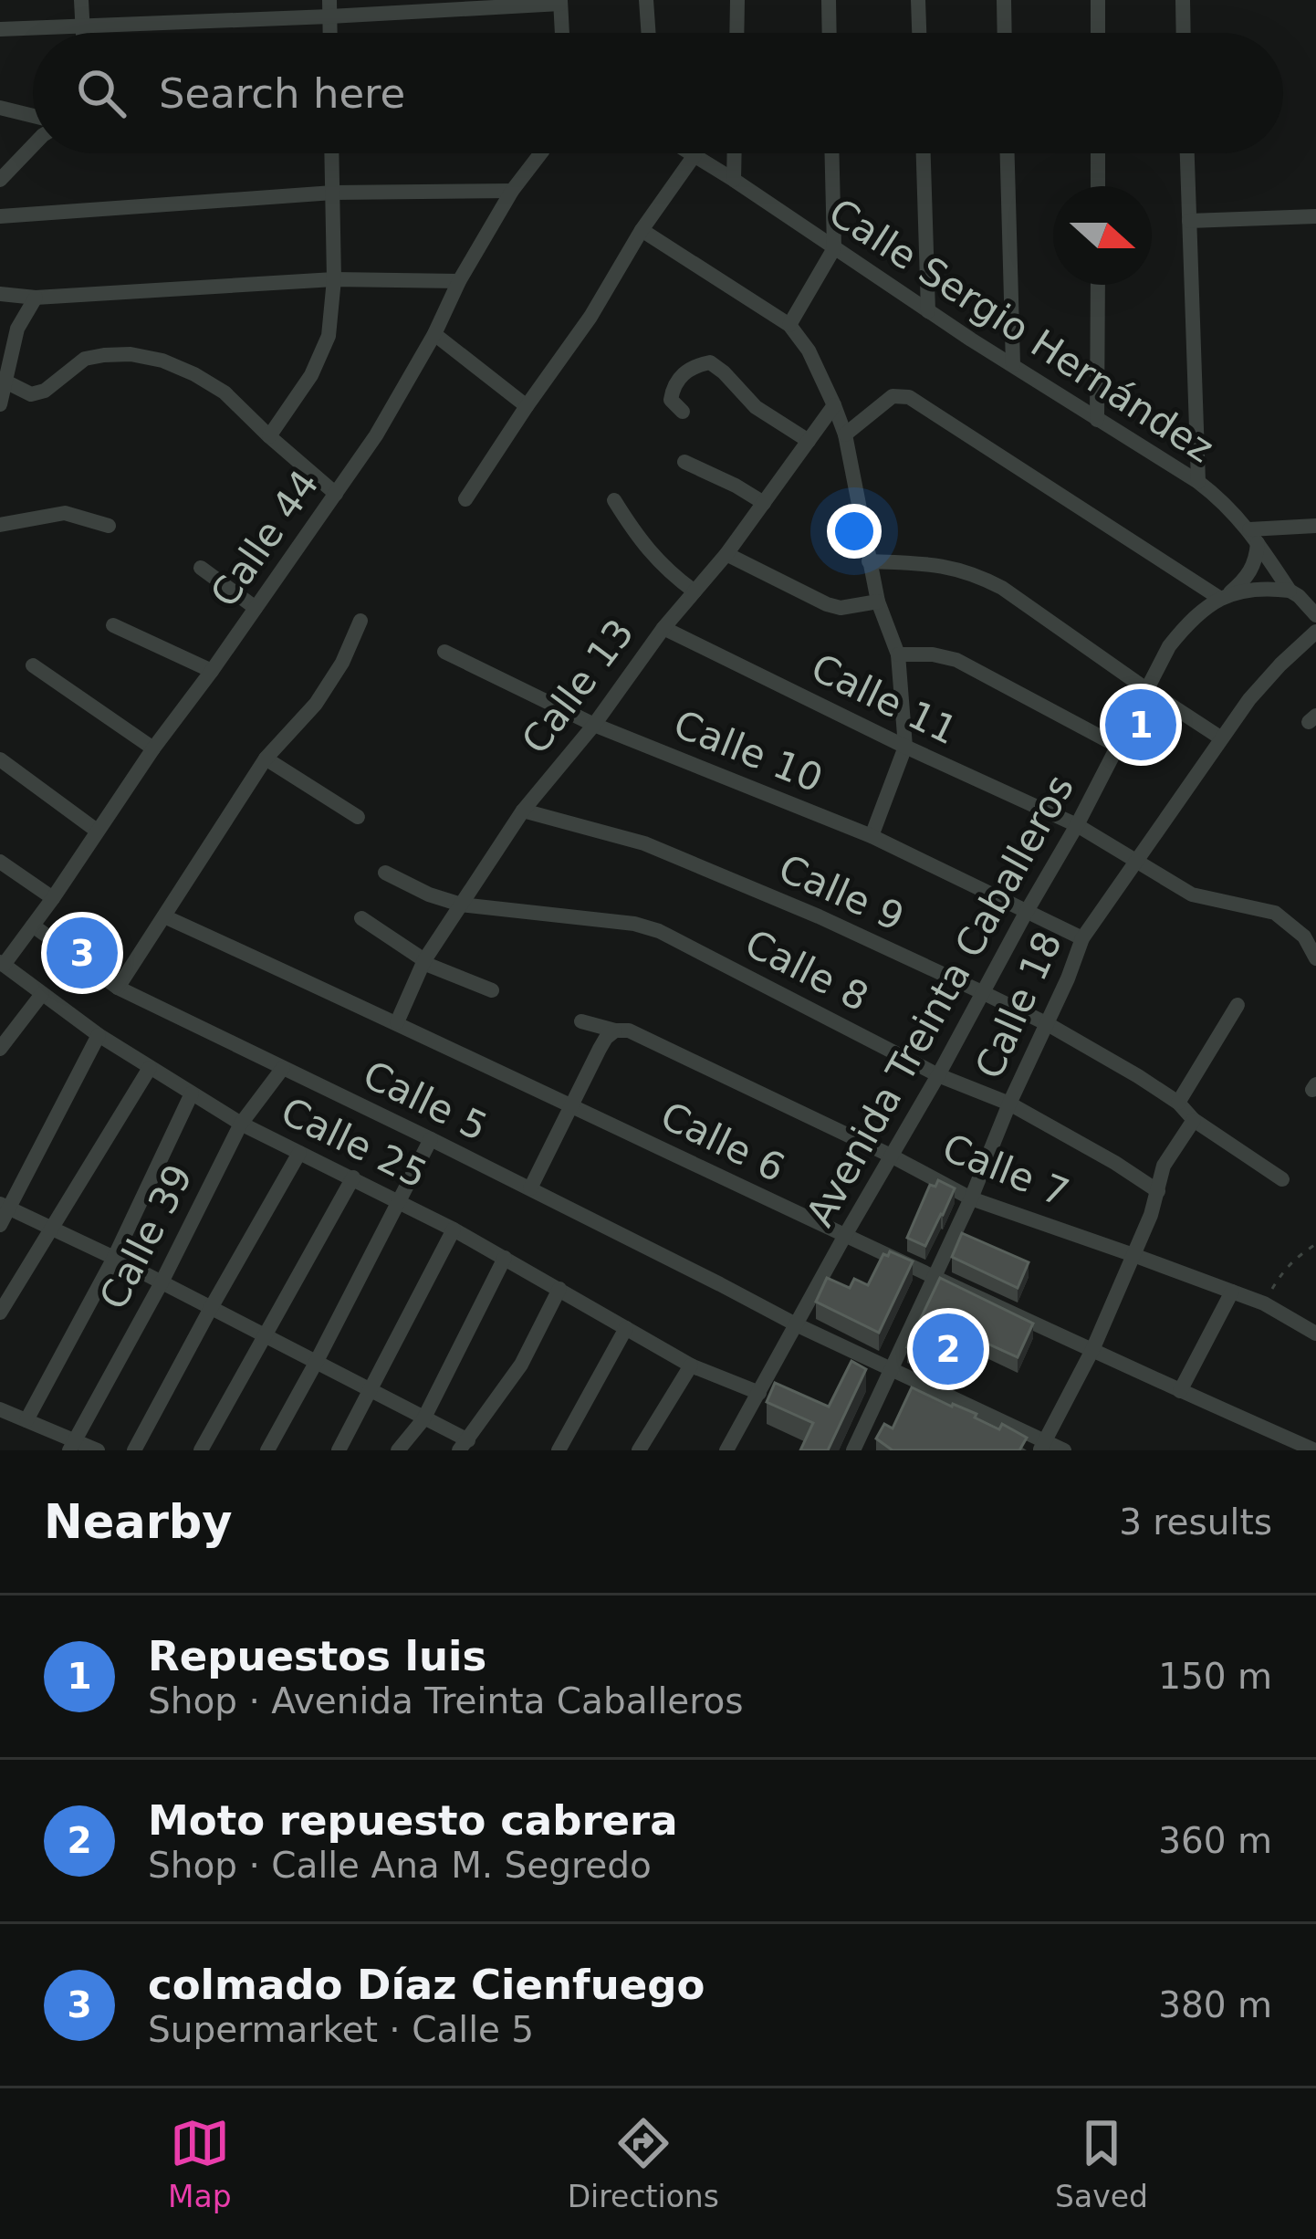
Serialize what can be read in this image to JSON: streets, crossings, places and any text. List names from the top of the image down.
{
  "streets": {
    "street": [
      "Calle Sergio Hernández",
      "Calle 44",
      "Calle 13",
      "Calle 11",
      "Calle 10",
      "Calle 9",
      "Calle 8",
      "Avenida Treinta Caballeros",
      "Calle 18",
      "Calle 5",
      "Calle 6",
      "Calle 25",
      "Calle 7",
      "Calle 39"
    ]
  },
  "crossings": [
    ["Calle Sergio Hernández", "Avenida Treinta Caballeros"],
    ["Calle 44", "Calle 5"],
    ["Calle 44", "Calle 25"],
    ["Calle 13", "Calle 11"],
    ["Calle 13", "Calle 10"],
    ["Calle 13", "Calle 9"],
    ["Calle 13", "Calle 8"],
    ["Calle 13", "Calle 6"],
    ["Calle 11", "Avenida Treinta Caballeros"],
    ["Calle 11", "Calle 18"],
    ["Calle 10", "Avenida Treinta Caballeros"],
    ["Calle 10", "Calle 18"],
    ["Calle 9", "Avenida Treinta Caballeros"],
    ["Calle 9", "Calle 18"],
    ["Calle 8", "Avenida Treinta Caballeros"],
    ["Calle 8", "Calle 18"],
    ["Avenida Treinta Caballeros", "Calle 5"],
    ["Avenida Treinta Caballeros", "Calle 6"],
    ["Avenida Treinta Caballeros", "Calle 25"],
    ["Avenida Treinta Caballeros", "Calle 7"],
    ["Calle 18", "Calle 5"],
    ["Calle 18", "Calle 6"],
    ["Calle 18", "Calle 7"],
    ["Calle 5", "Calle 39"],
    ["Calle 25", "Calle 39"]
  ],
  "north": "right",
  "page": {
    "search": "Search here",
    "pins": ["1", "3", "2"],
    "heading": ["Nearby", "3 results"],
    "list": [
      {
        "mark": "1",
        "name": "Repuestos luis",
        "note": "Shop · Avenida Treinta Caballeros",
        "value": "150 m"
      },
      {
        "mark": "2",
        "name": "Moto repuesto cabrera",
        "note": "Shop · Calle Ana M. Segredo",
        "value": "360 m"
      },
      {
        "mark": "3",
        "name": "colmado Díaz Cienfuego",
        "note": "Supermarket · Calle 5",
        "value": "380 m"
      }
    ],
    "nav": ["Map", "Directions", "Saved"]
  }
}
